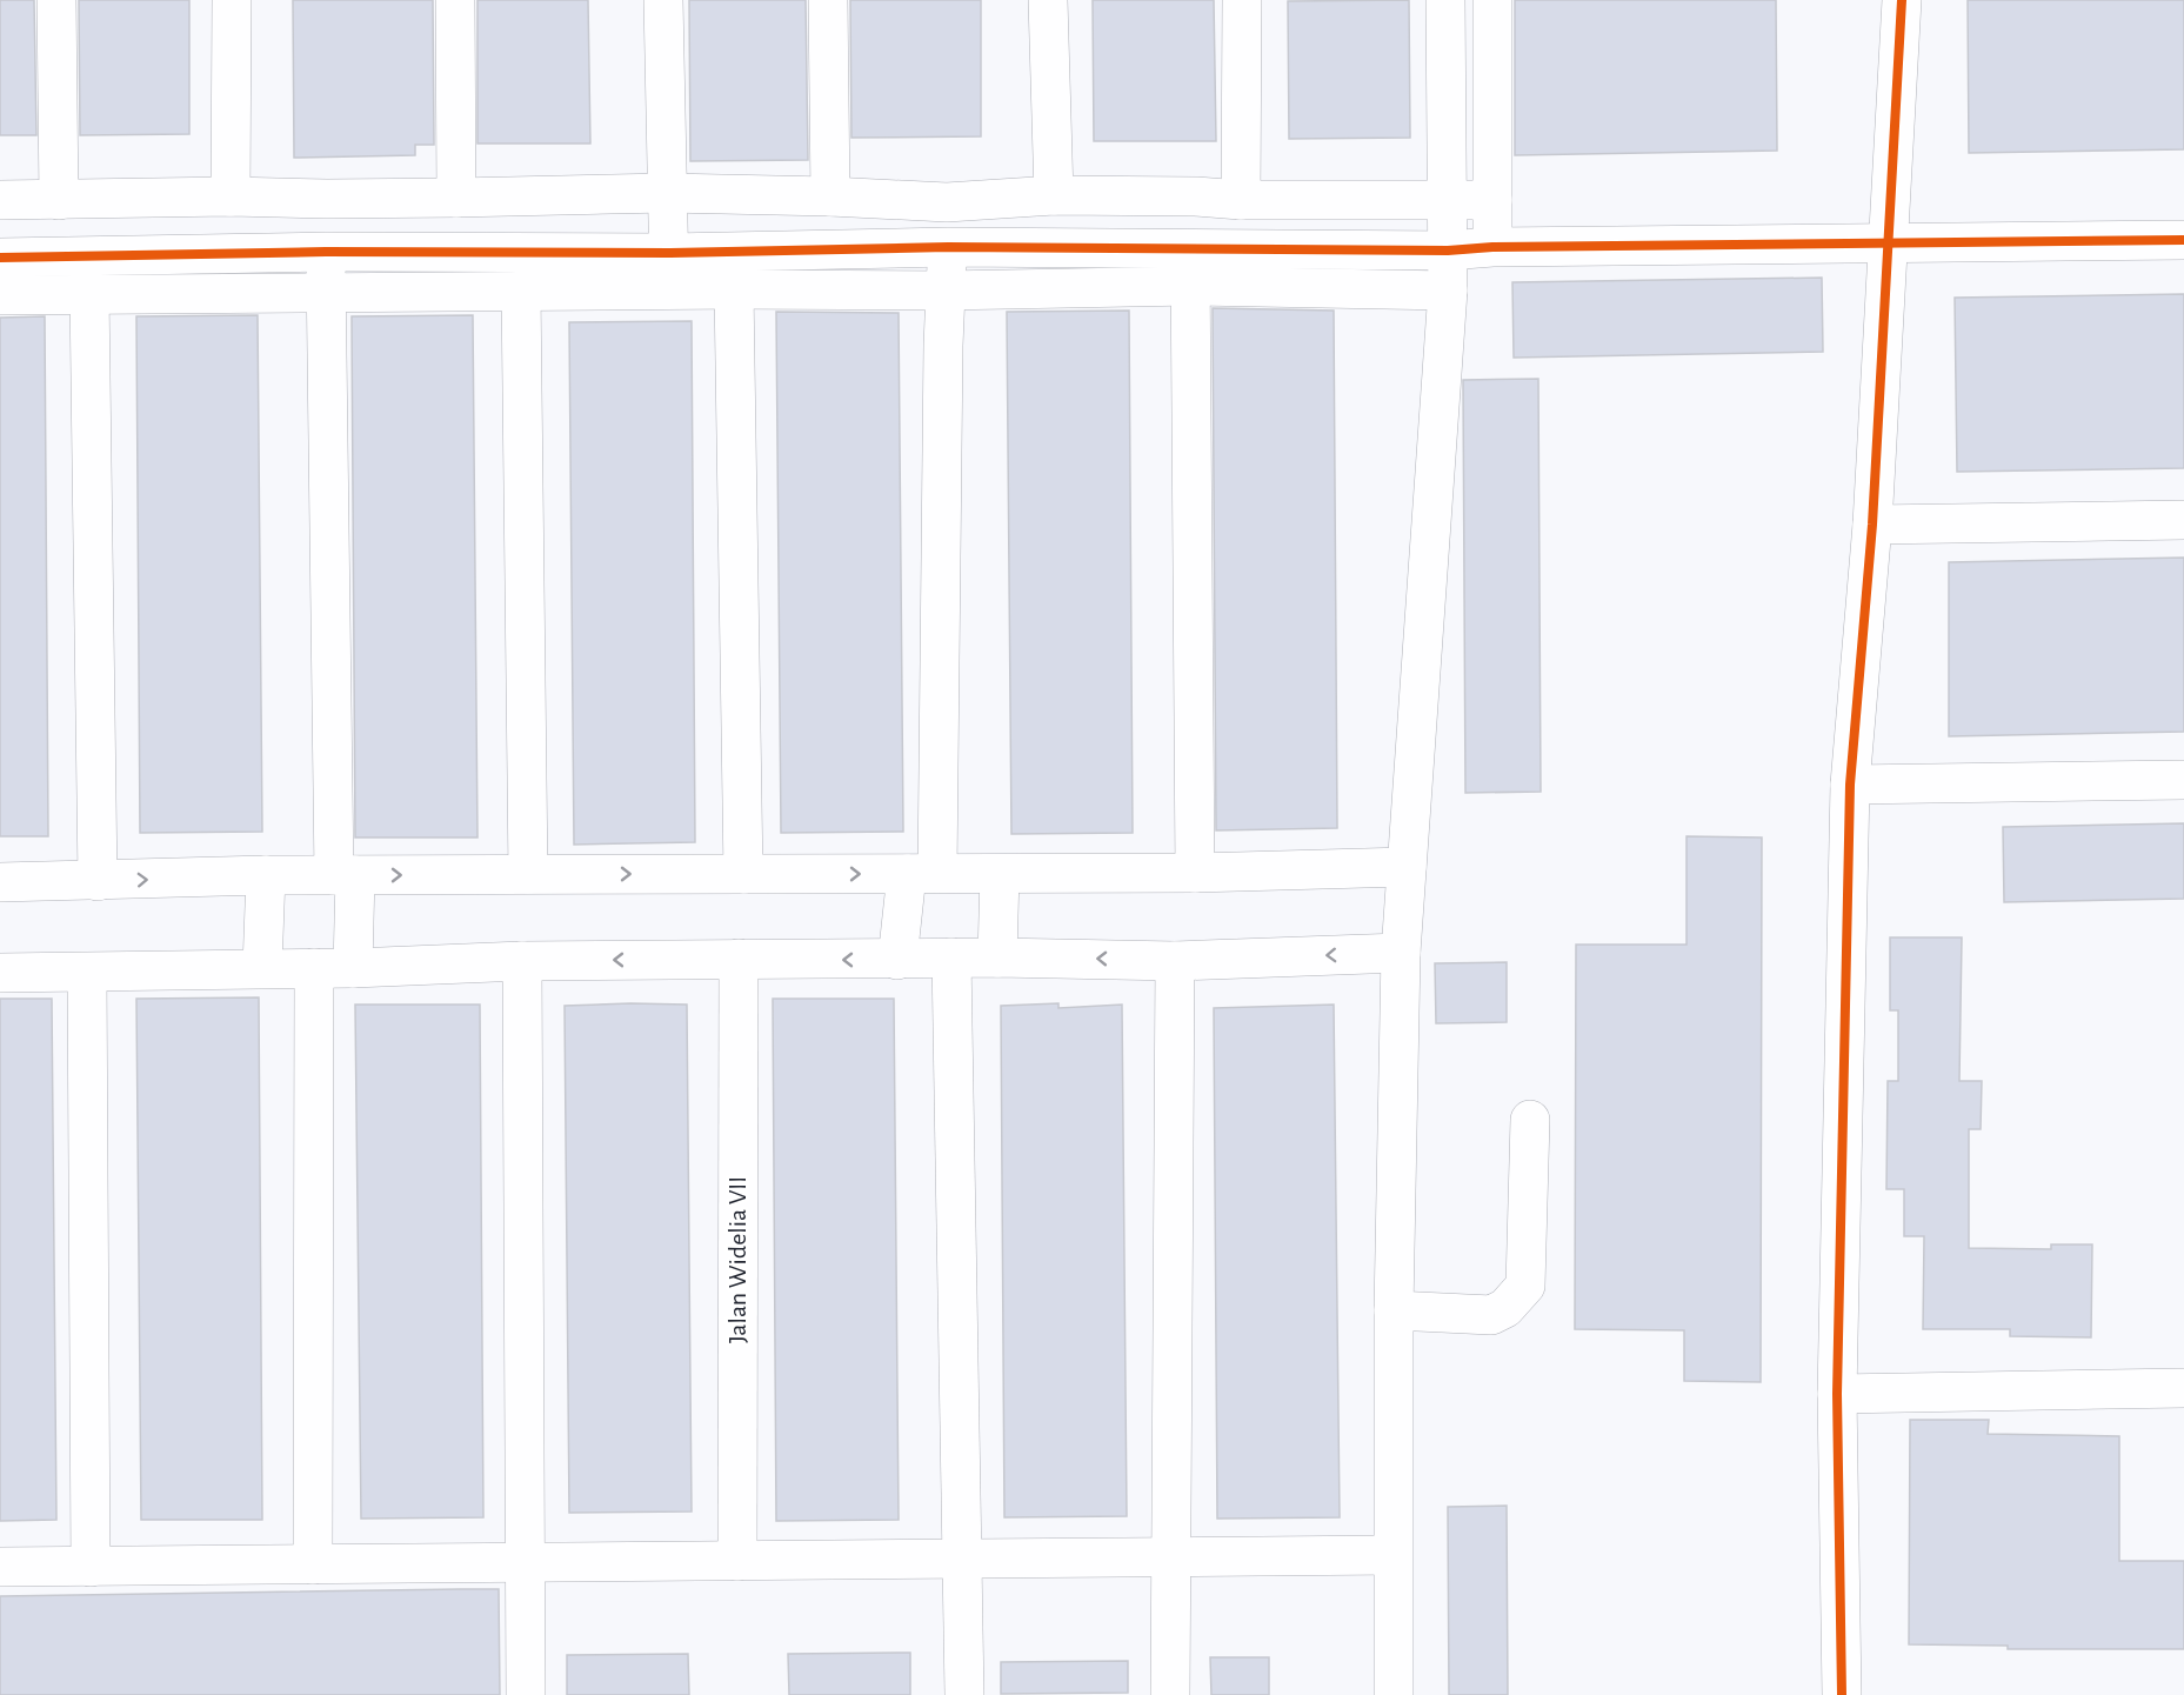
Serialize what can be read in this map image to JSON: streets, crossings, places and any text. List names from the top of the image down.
{
  "streets": {
    "street": ["Jalan Widelia VII"]
  }
}
